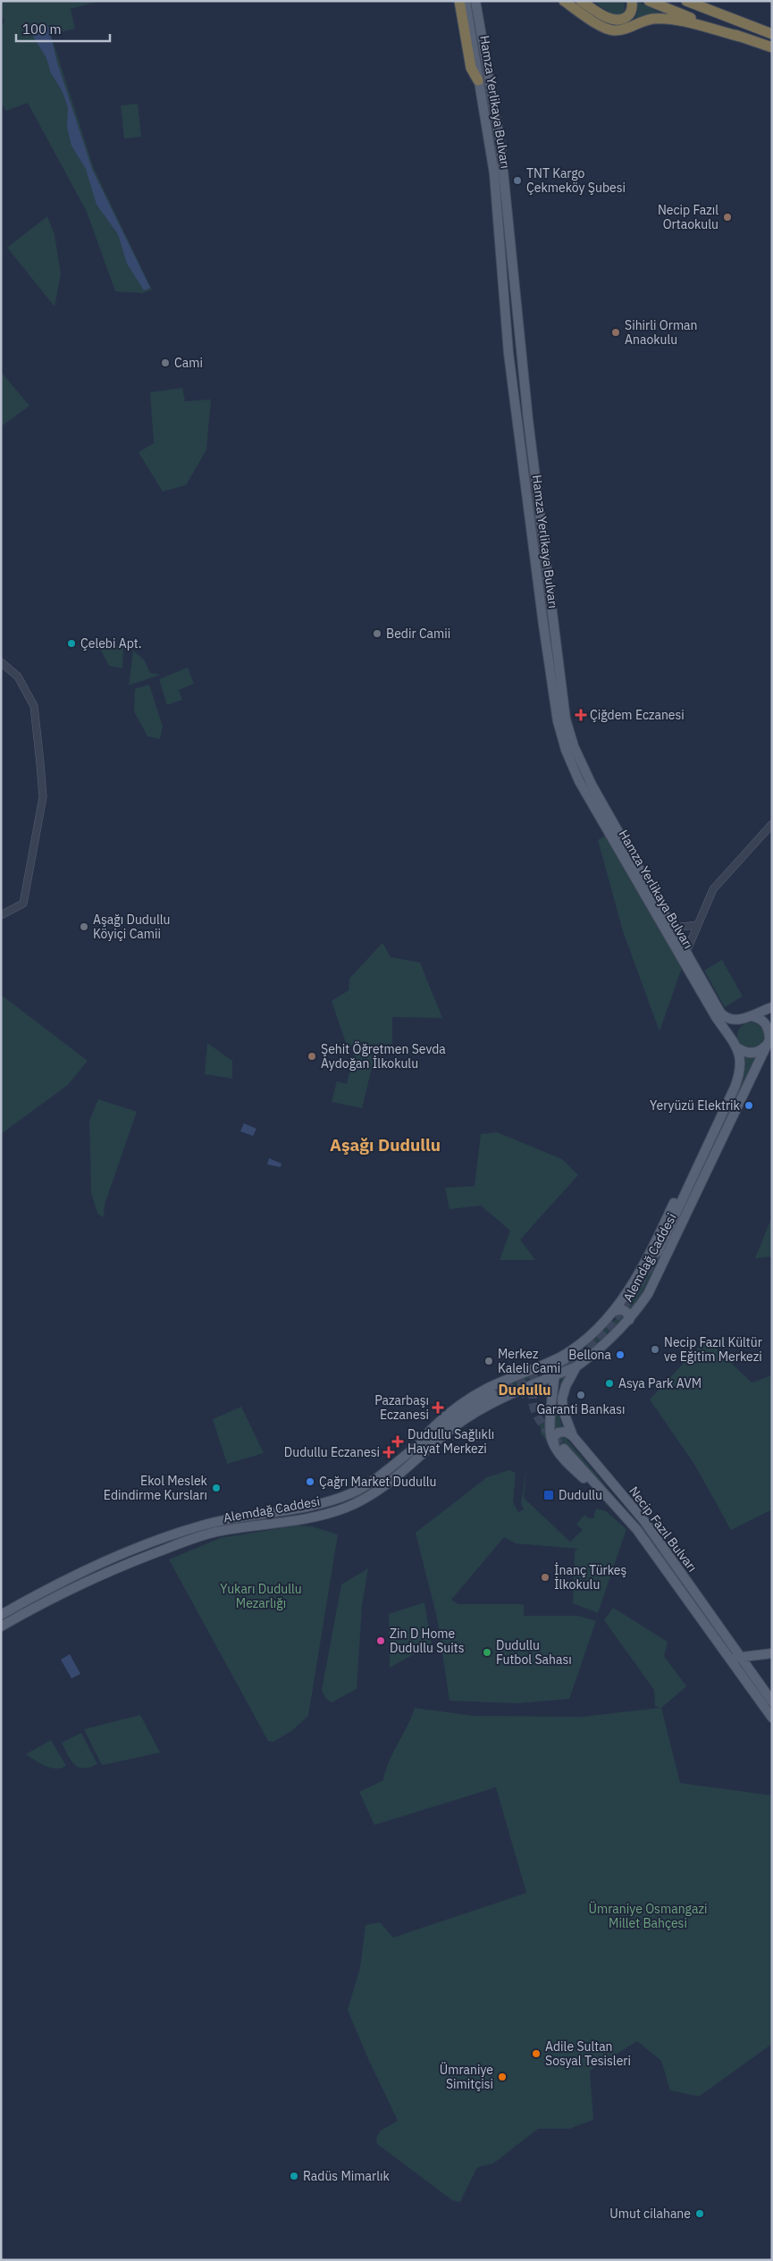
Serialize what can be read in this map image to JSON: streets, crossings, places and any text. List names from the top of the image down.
{
  "streets": {
    "main road": ["Hamza Yerlikaya Bulvarı", "Alemdağ Caddesi", "Necip Fazıl Bulvarı"]
  },
  "crossings": [
    ["Hamza Yerlikaya Bulvarı", "Alemdağ Caddesi"],
    ["Alemdağ Caddesi", "Necip Fazıl Bulvarı"]
  ],
  "districts": ["Aşağı Dudullu", "Dudullu"],
  "parks": ["Yukarı Dudullu Mezarlığı", "Ümraniye Osmangazi Millet Bahçesi"],
  "places": {
    "other": [
      "TNT Kargo Çekmeköy Şubesi",
      "Necip Fazıl Ortaokulu",
      "Sihirli Orman Anaokulu",
      "Cami",
      "Bedir Camii",
      "Çelebi Apt.",
      "Aşağı Dudullu Köyiçi Camii",
      "Şehit Öğretmen Sevda Aydoğan İlkokulu",
      "Yeryüzü Elektrik",
      "Necip Fazıl Kültür ve Eğitim Merkezi",
      "Bellona",
      "Merkez Kaleli Cami",
      "Asya Park AVM",
      "Garanti Bankası",
      "Çağrı Market Dudullu",
      "Ekol Meslek Edindirme Kursları",
      "İnanç Türkeş İlkokulu",
      "Zin D Home Dudullu Suits",
      "Dudullu Futbol Sahası",
      "Adile Sultan Sosyal Tesisleri",
      "Ümraniye Simitçisi",
      "Radüs Mimarlık",
      "Umut cilahane"
    ],
    "health": [
      "Çiğdem Eczanesi",
      "Pazarbaşı Eczanesi",
      "Dudullu Sağlıklı Hayat Merkezi",
      "Dudullu Eczanesi"
    ],
    "transit": ["Dudullu"]
  },
  "scale_bar": "100 m"
}
